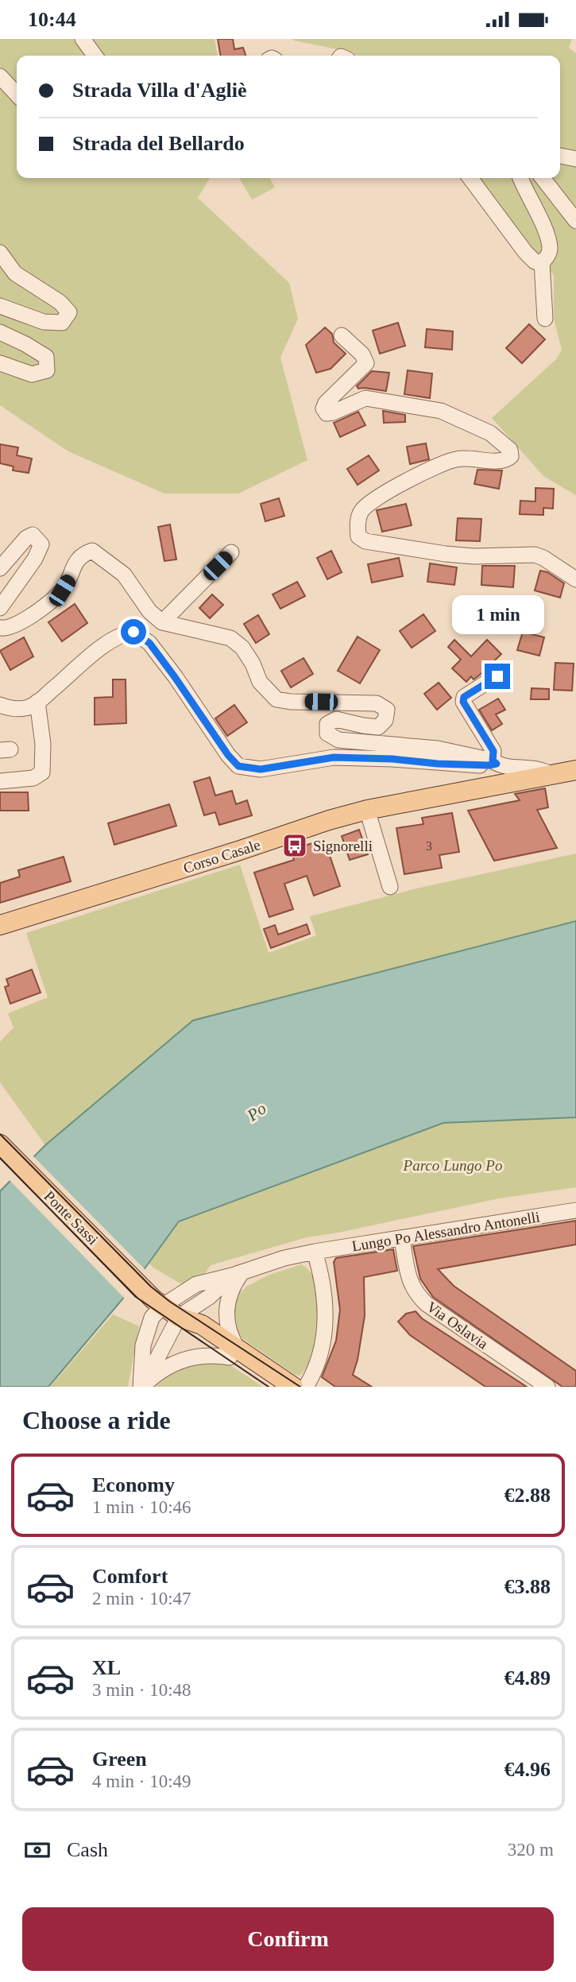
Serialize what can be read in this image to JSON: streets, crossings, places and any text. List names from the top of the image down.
{
  "streets": {
    "main road": ["Corso Casale", "Ponte Sassi"],
    "street": ["Lungo Po Alessandro Antonelli", "Via Oslavia"]
  },
  "crossings": [
    ["Ponte Sassi", "Lungo Po Alessandro Antonelli"],
    ["Lungo Po Alessandro Antonelli", "Via Oslavia"]
  ],
  "water": ["Po"],
  "parks": ["Parco Lungo Po"],
  "places": {
    "bus stop": ["Signorelli"]
  },
  "house_numbers": ["3"],
  "page": {
    "status": "10:44",
    "banner": ["Strada Villa d'Agliè", "Strada del Bellardo"],
    "bubble": "1 min",
    "heading": "Choose a ride",
    "list": [
      {
        "name": "Economy",
        "note": "1 min · 10:46",
        "value": "€2.88"
      },
      {
        "name": "Comfort",
        "note": "2 min · 10:47",
        "value": "€3.88"
      },
      {
        "name": "XL",
        "note": "3 min · 10:48",
        "value": "€4.89"
      },
      {
        "name": "Green",
        "note": "4 min · 10:49",
        "value": "€4.96"
      }
    ],
    "pay": ["Cash", "320 m"],
    "buttons": "Confirm"
  }
}
